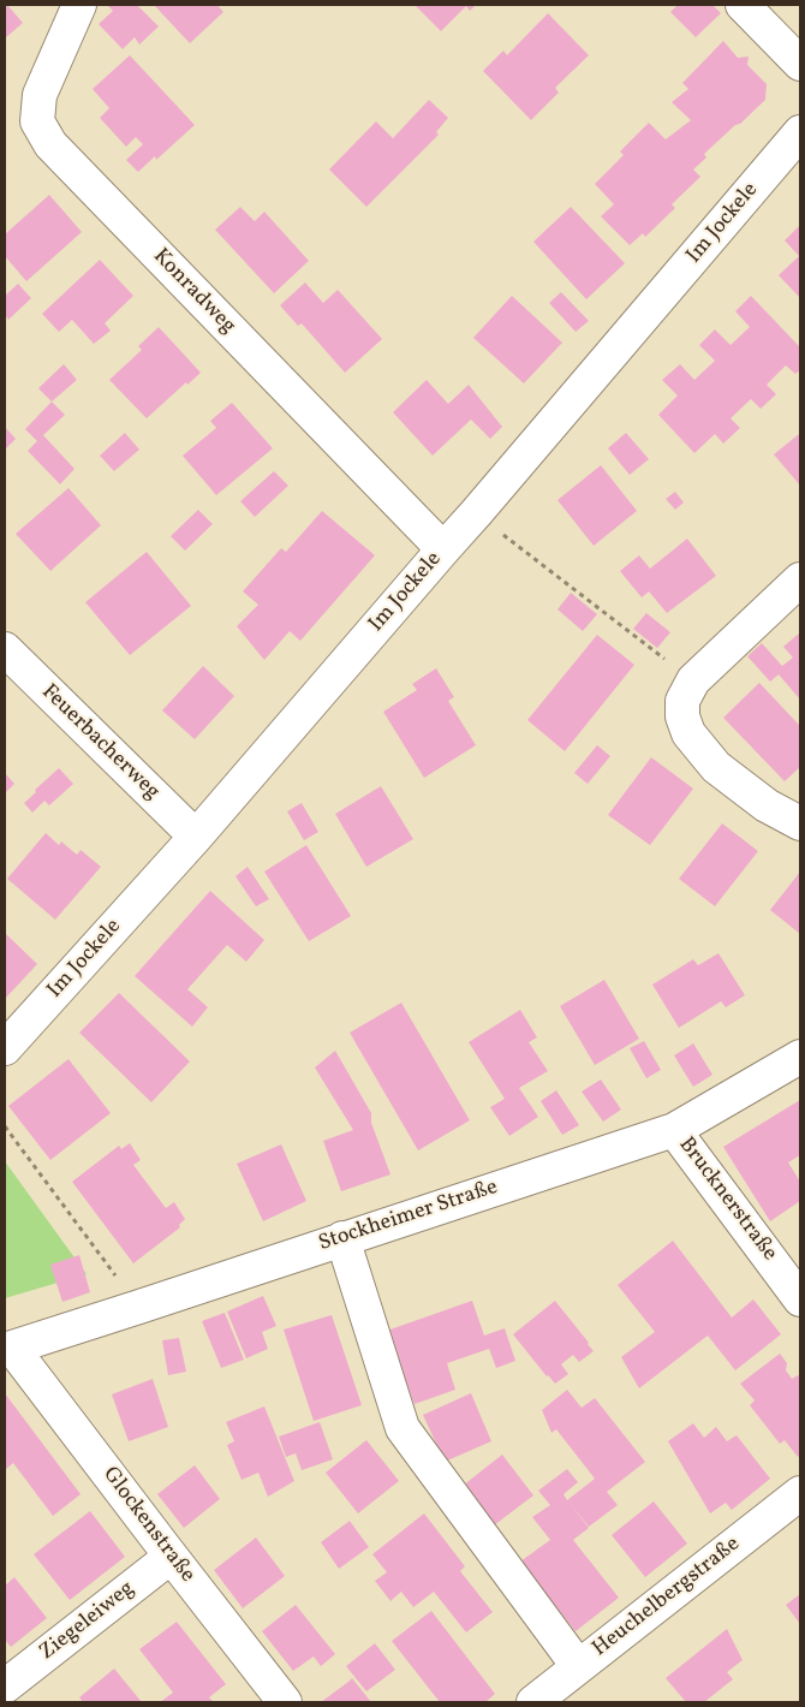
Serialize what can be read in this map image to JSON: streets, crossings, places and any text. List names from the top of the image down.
{
  "streets": {
    "street": [
      "Im Jockele",
      "Konradweg",
      "Feuerbacherweg",
      "Brucknerstraße",
      "Stockheimer Straße",
      "Glockenstraße",
      "Heuchelbergstraße",
      "Ziegeleiweg"
    ]
  },
  "crossings": [
    ["Im Jockele", "Konradweg"],
    ["Im Jockele", "Feuerbacherweg"],
    ["Brucknerstraße", "Stockheimer Straße"],
    ["Stockheimer Straße", "Glockenstraße"],
    ["Glockenstraße", "Ziegeleiweg"]
  ]
}
